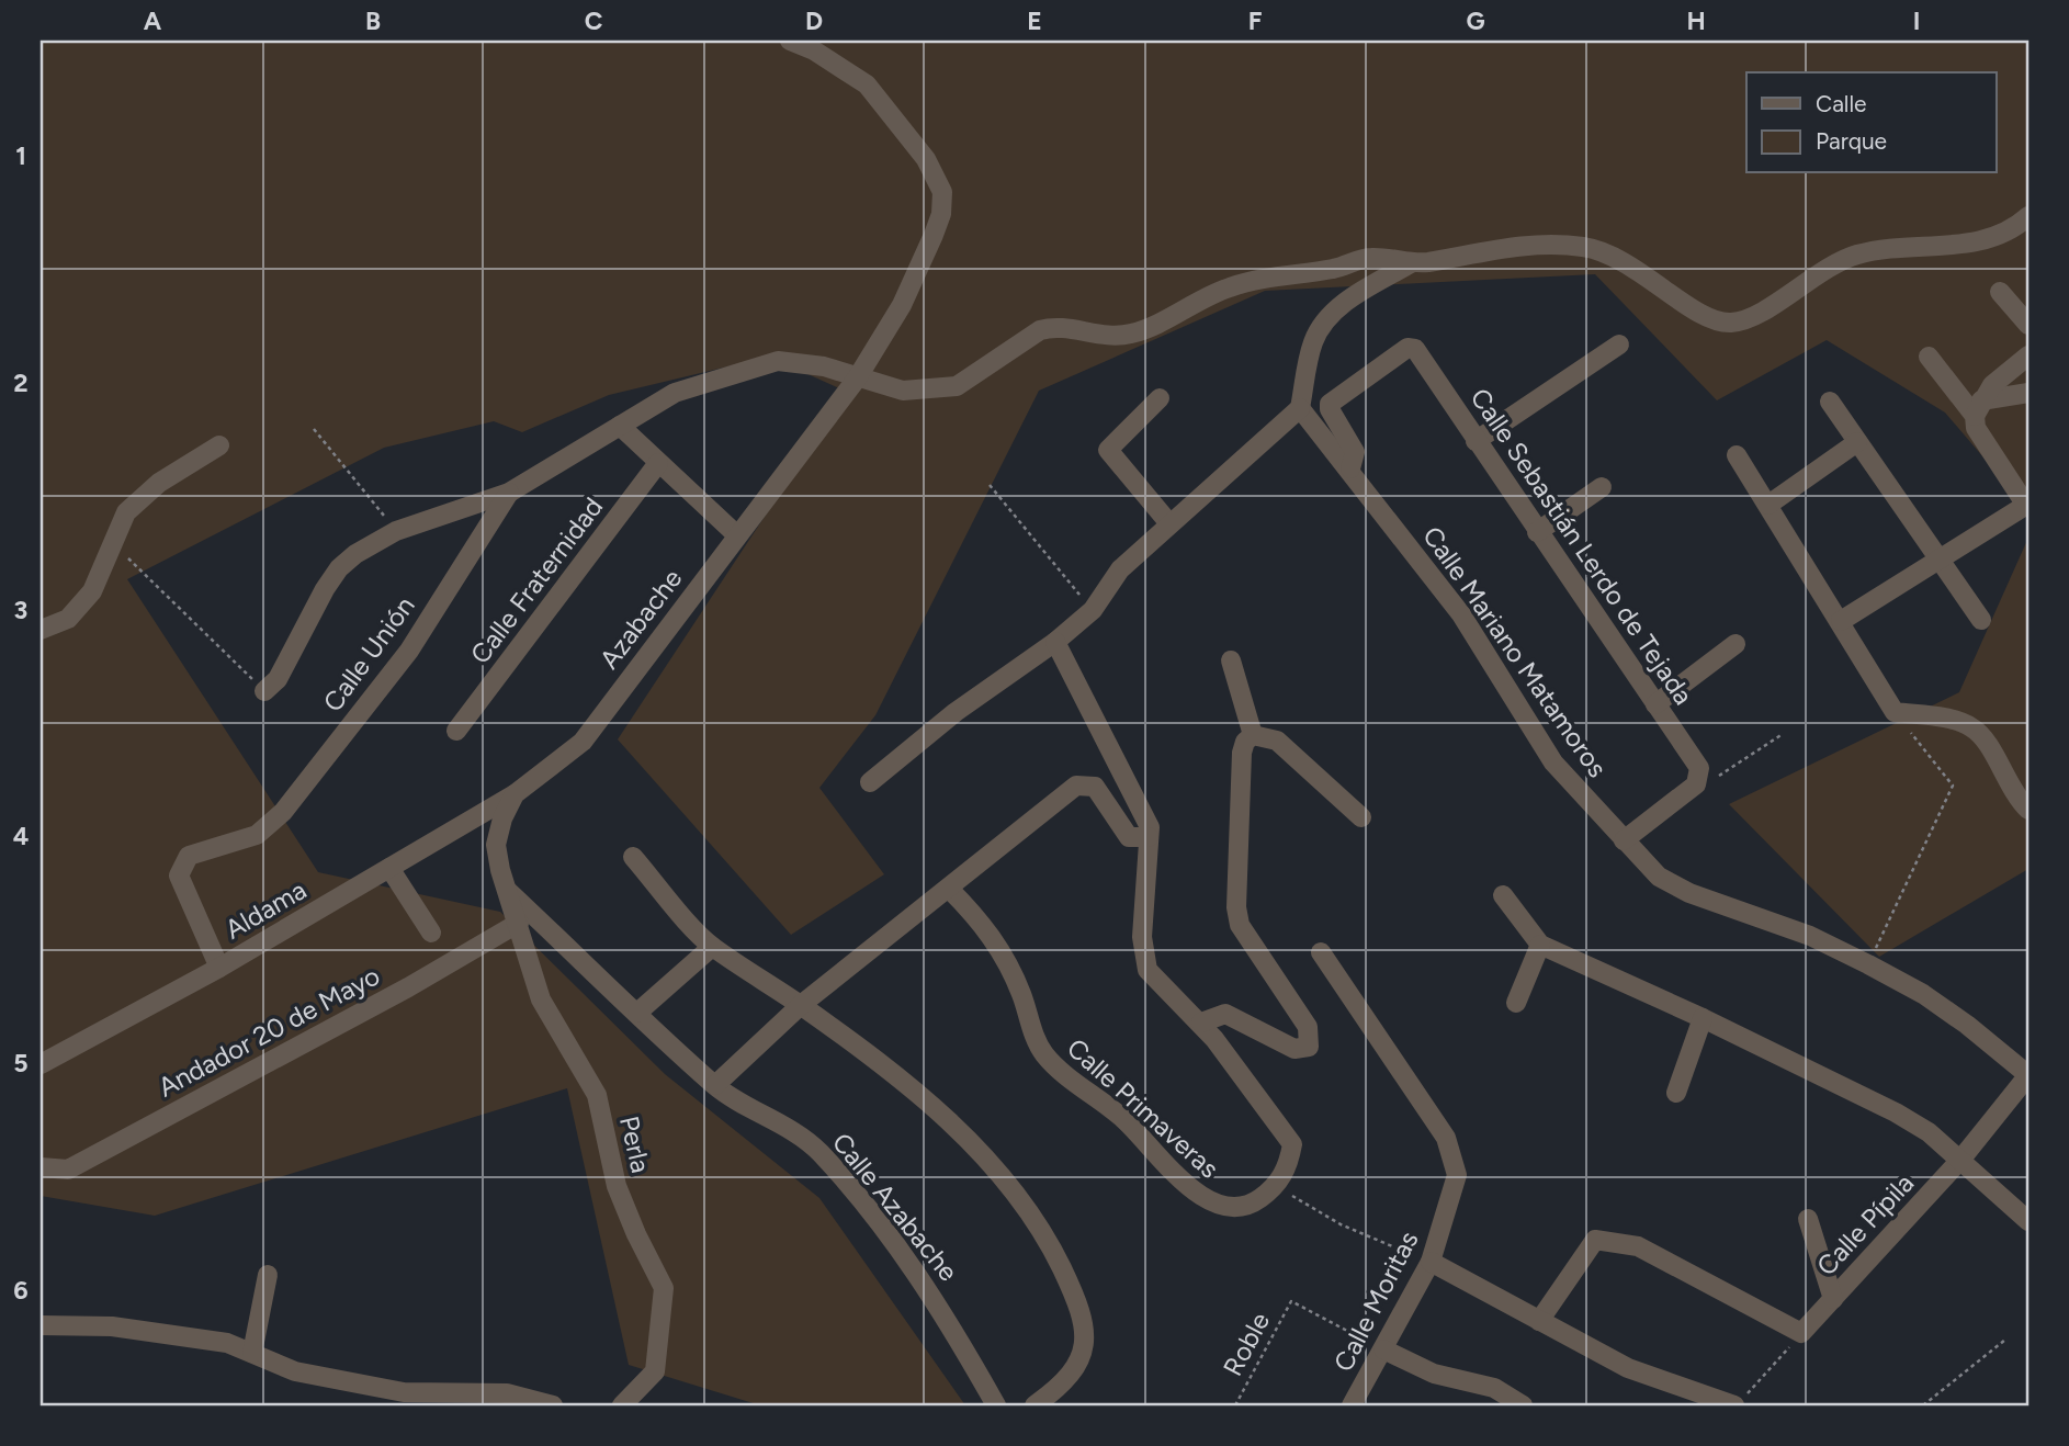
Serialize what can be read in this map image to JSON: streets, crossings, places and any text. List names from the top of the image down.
{
  "streets": {
    "street": [
      "Calle Sebastián Lerdo de Tejada",
      "Calle Fraternidad",
      "Azabache",
      "Calle Mariano Matamoros",
      "Calle Unión",
      "Aldama",
      "Andador 20 de Mayo",
      "Calle Primaveras",
      "Perla",
      "Calle Azabache",
      "Calle Pípila",
      "Calle Moritas"
    ],
    "path": ["Roble"]
  },
  "crossings": [
    ["Calle Sebastián Lerdo de Tejada", "Calle Mariano Matamoros"],
    ["Azabache", "Aldama"],
    ["Azabache", "Perla"],
    ["Azabache", "Calle Azabache"],
    ["Calle Mariano Matamoros", "Calle Pípila"],
    ["Calle Unión", "Aldama"],
    ["Andador 20 de Mayo", "Perla"],
    ["Perla", "Calle Azabache"],
    ["Calle Moritas", "Roble"]
  ],
  "legend": ["Calle", "Parque"],
  "grid": {
    "columns": [
      "A",
      "B",
      "C",
      "D",
      "E",
      "F",
      "G",
      "H",
      "I"
    ],
    "rows": [
      "1",
      "2",
      "3",
      "4",
      "5",
      "6"
    ]
  }
}
